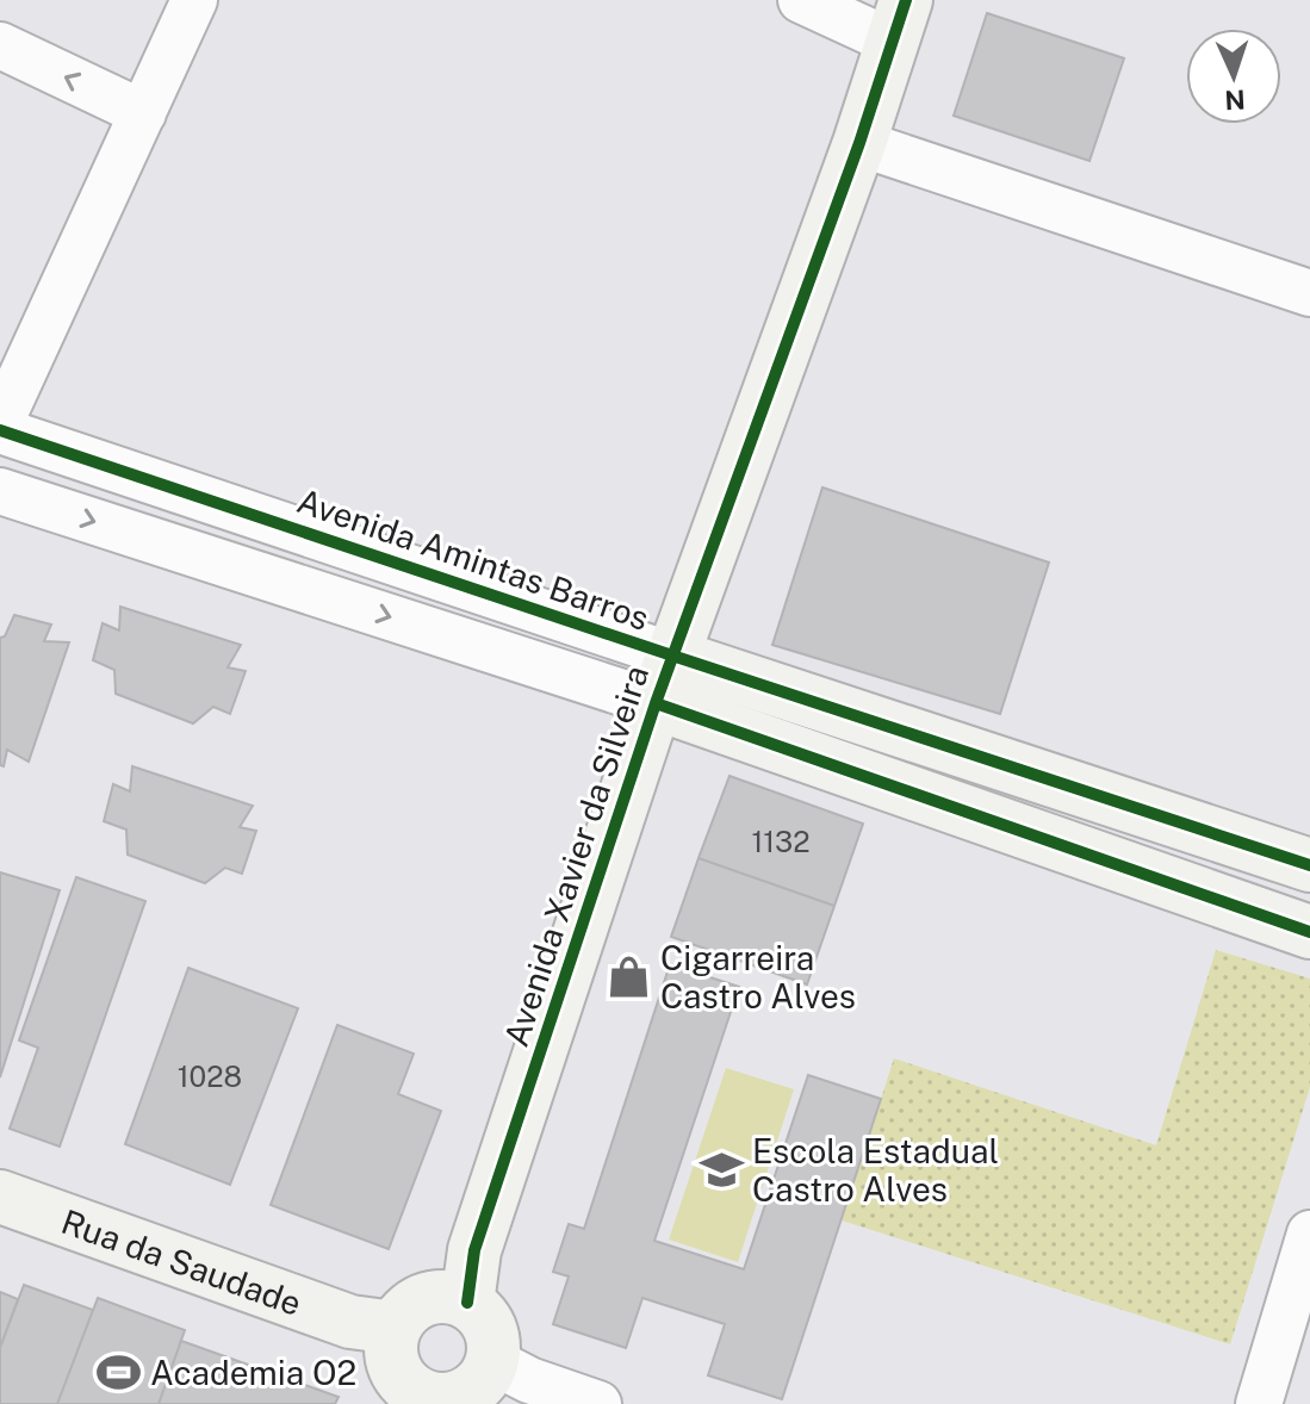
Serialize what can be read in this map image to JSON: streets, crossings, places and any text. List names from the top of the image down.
{
  "streets": {
    "street": ["Avenida Amintas Barros", "Avenida Xavier da Silveira", "Rua da Saudade"]
  },
  "crossings": [
    ["Avenida Amintas Barros", "Avenida Xavier da Silveira"],
    ["Avenida Xavier da Silveira", "Rua da Saudade"]
  ],
  "places": {
    "shop": ["Cigarreira Castro Alves"],
    "school or university": ["Escola Estadual Castro Alves"],
    "sports": ["Academia O2"]
  },
  "house_numbers": ["1132", "1028"],
  "north": "bottom"
}
